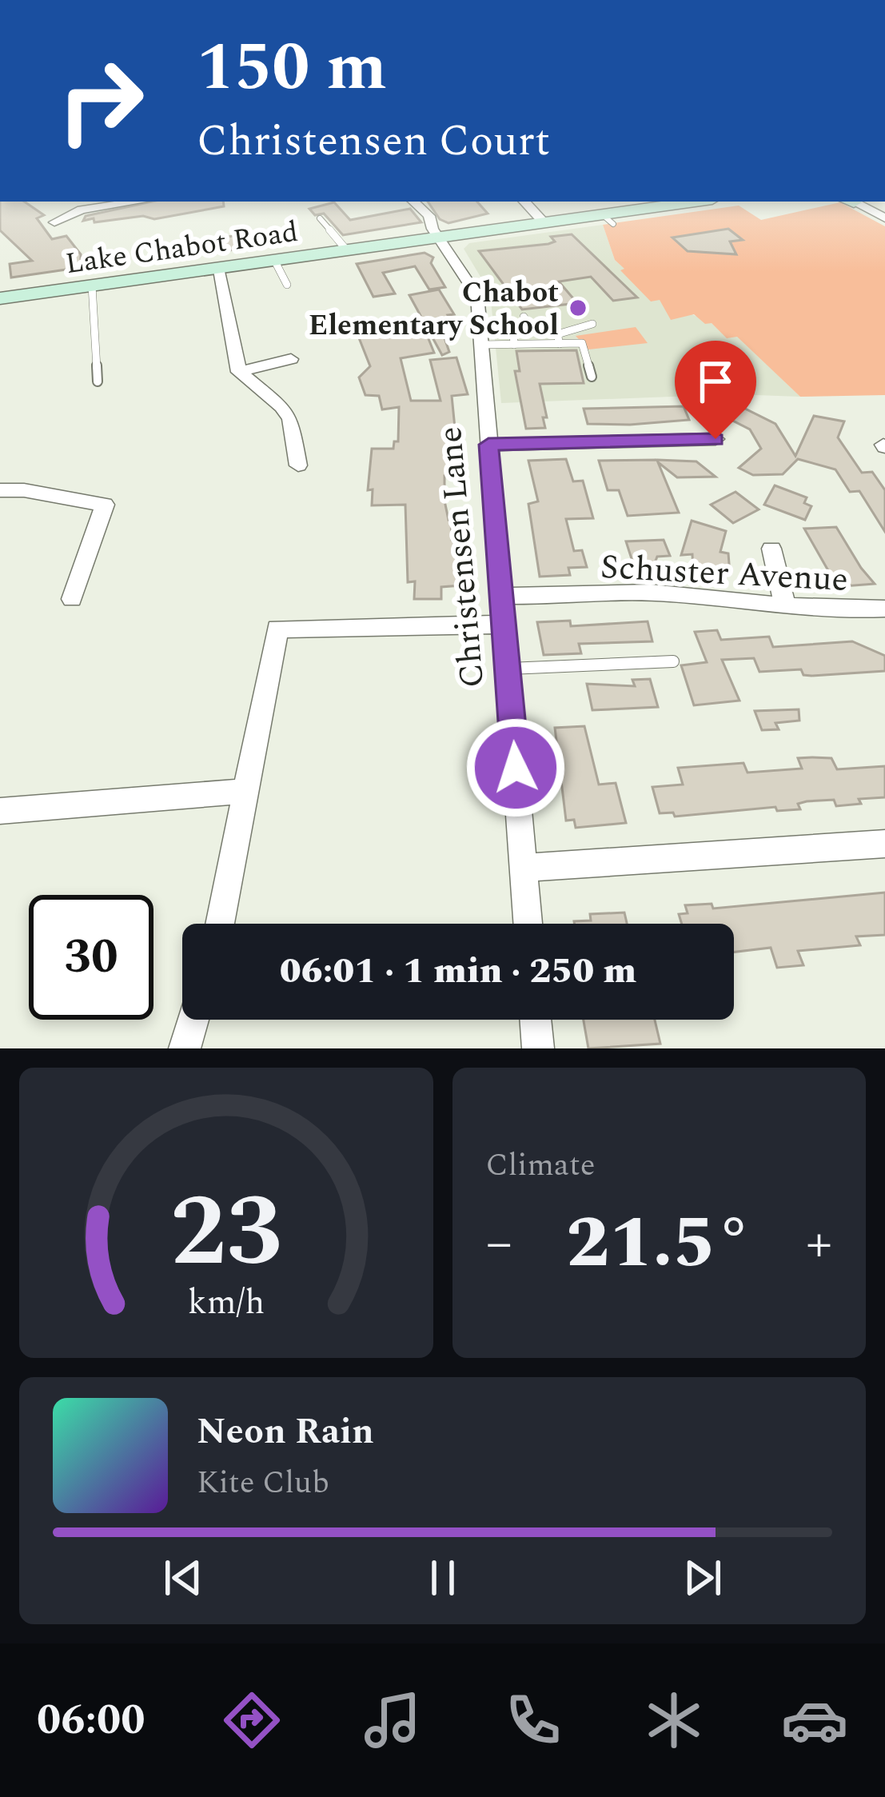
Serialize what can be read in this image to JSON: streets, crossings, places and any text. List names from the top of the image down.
{
  "streets": {
    "main road": ["Lake Chabot Road"],
    "street": ["Christensen Lane", "Schuster Avenue"]
  },
  "crossings": [
    ["Lake Chabot Road", "Christensen Lane"],
    ["Christensen Lane", "Schuster Avenue"]
  ],
  "places": ["Chabot Elementary School"],
  "page": {
    "turn": ["150 m", "Christensen Court"],
    "limit": "30",
    "trip": "06:01 · 1 min · 250 m",
    "tile": "Climate",
    "heat": ["−", "21.5°", "+"],
    "song": ["Neon Rain", "Kite Club"],
    "tabs": "06:00",
    "gauge": ["23", "km/h"]
  }
}
